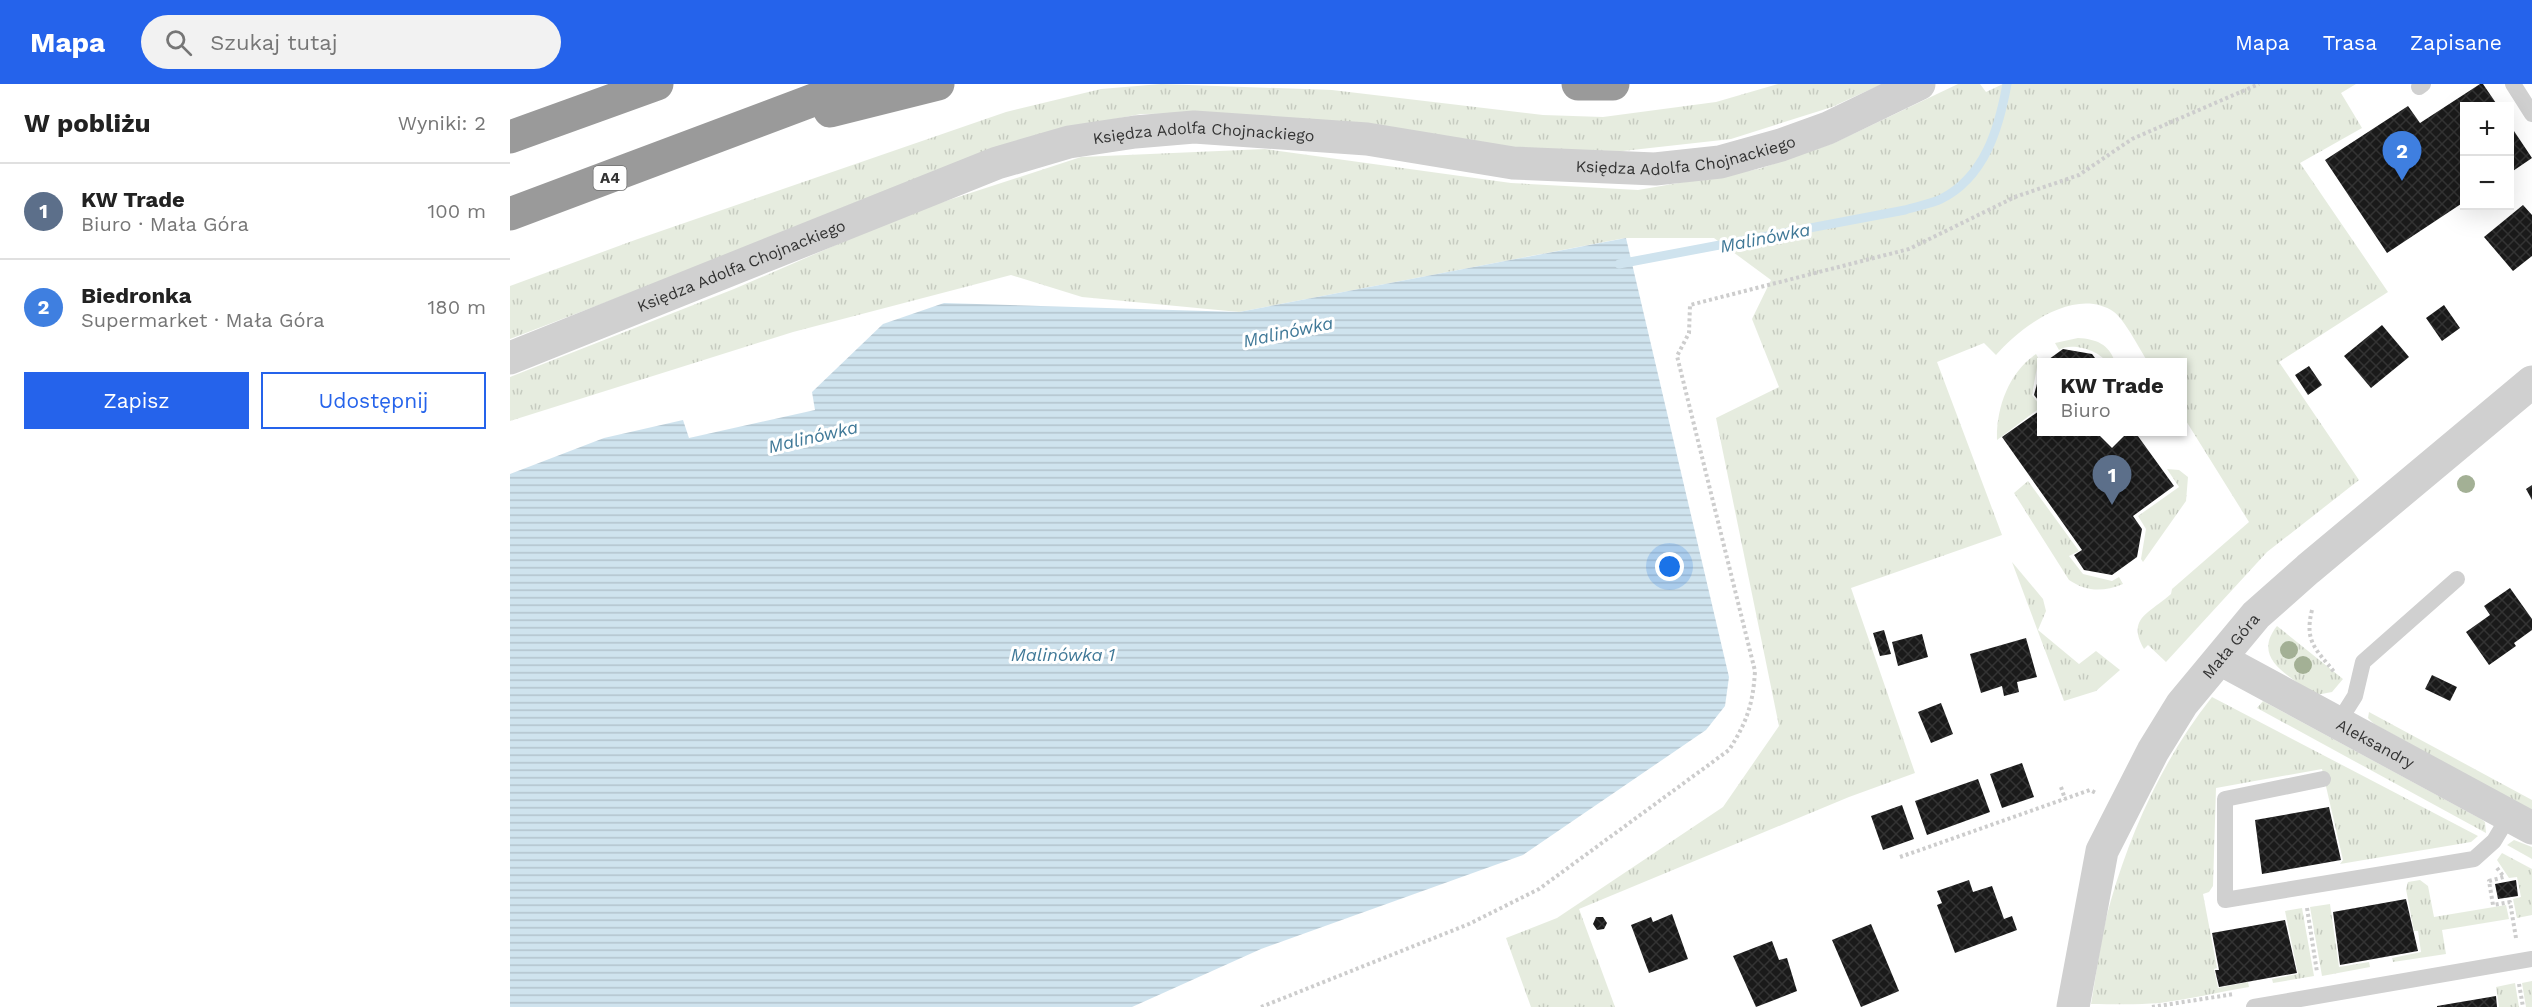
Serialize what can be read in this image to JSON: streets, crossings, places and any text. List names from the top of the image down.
{
  "streets": {
    "highway": ["A4"],
    "street": ["Księdza Adolfa Chojnackiego", "Mała Góra", "Aleksandry"]
  },
  "crossings": [
    ["Mała Góra", "Aleksandry"]
  ],
  "water": ["Malinówka", "Malinówka 1"],
  "page": {
    "header": "Mapa",
    "search": "Szukaj tutaj",
    "nav": ["Mapa", "Trasa", "Zapisane"],
    "heading": ["W pobliżu", "Wyniki: 2"],
    "map_buttons": ["+", "−"],
    "pins": ["2", "1"],
    "list": [
      {
        "mark": "1",
        "name": "KW Trade",
        "note": "Biuro · Mała Góra",
        "value": "100 m"
      },
      {
        "mark": "2",
        "name": "Biedronka",
        "note": "Supermarket · Mała Góra",
        "value": "180 m"
      }
    ],
    "buttons": ["Zapisz", "Udostępnij"],
    "popup": ["KW Trade", "Biuro"]
  }
}
